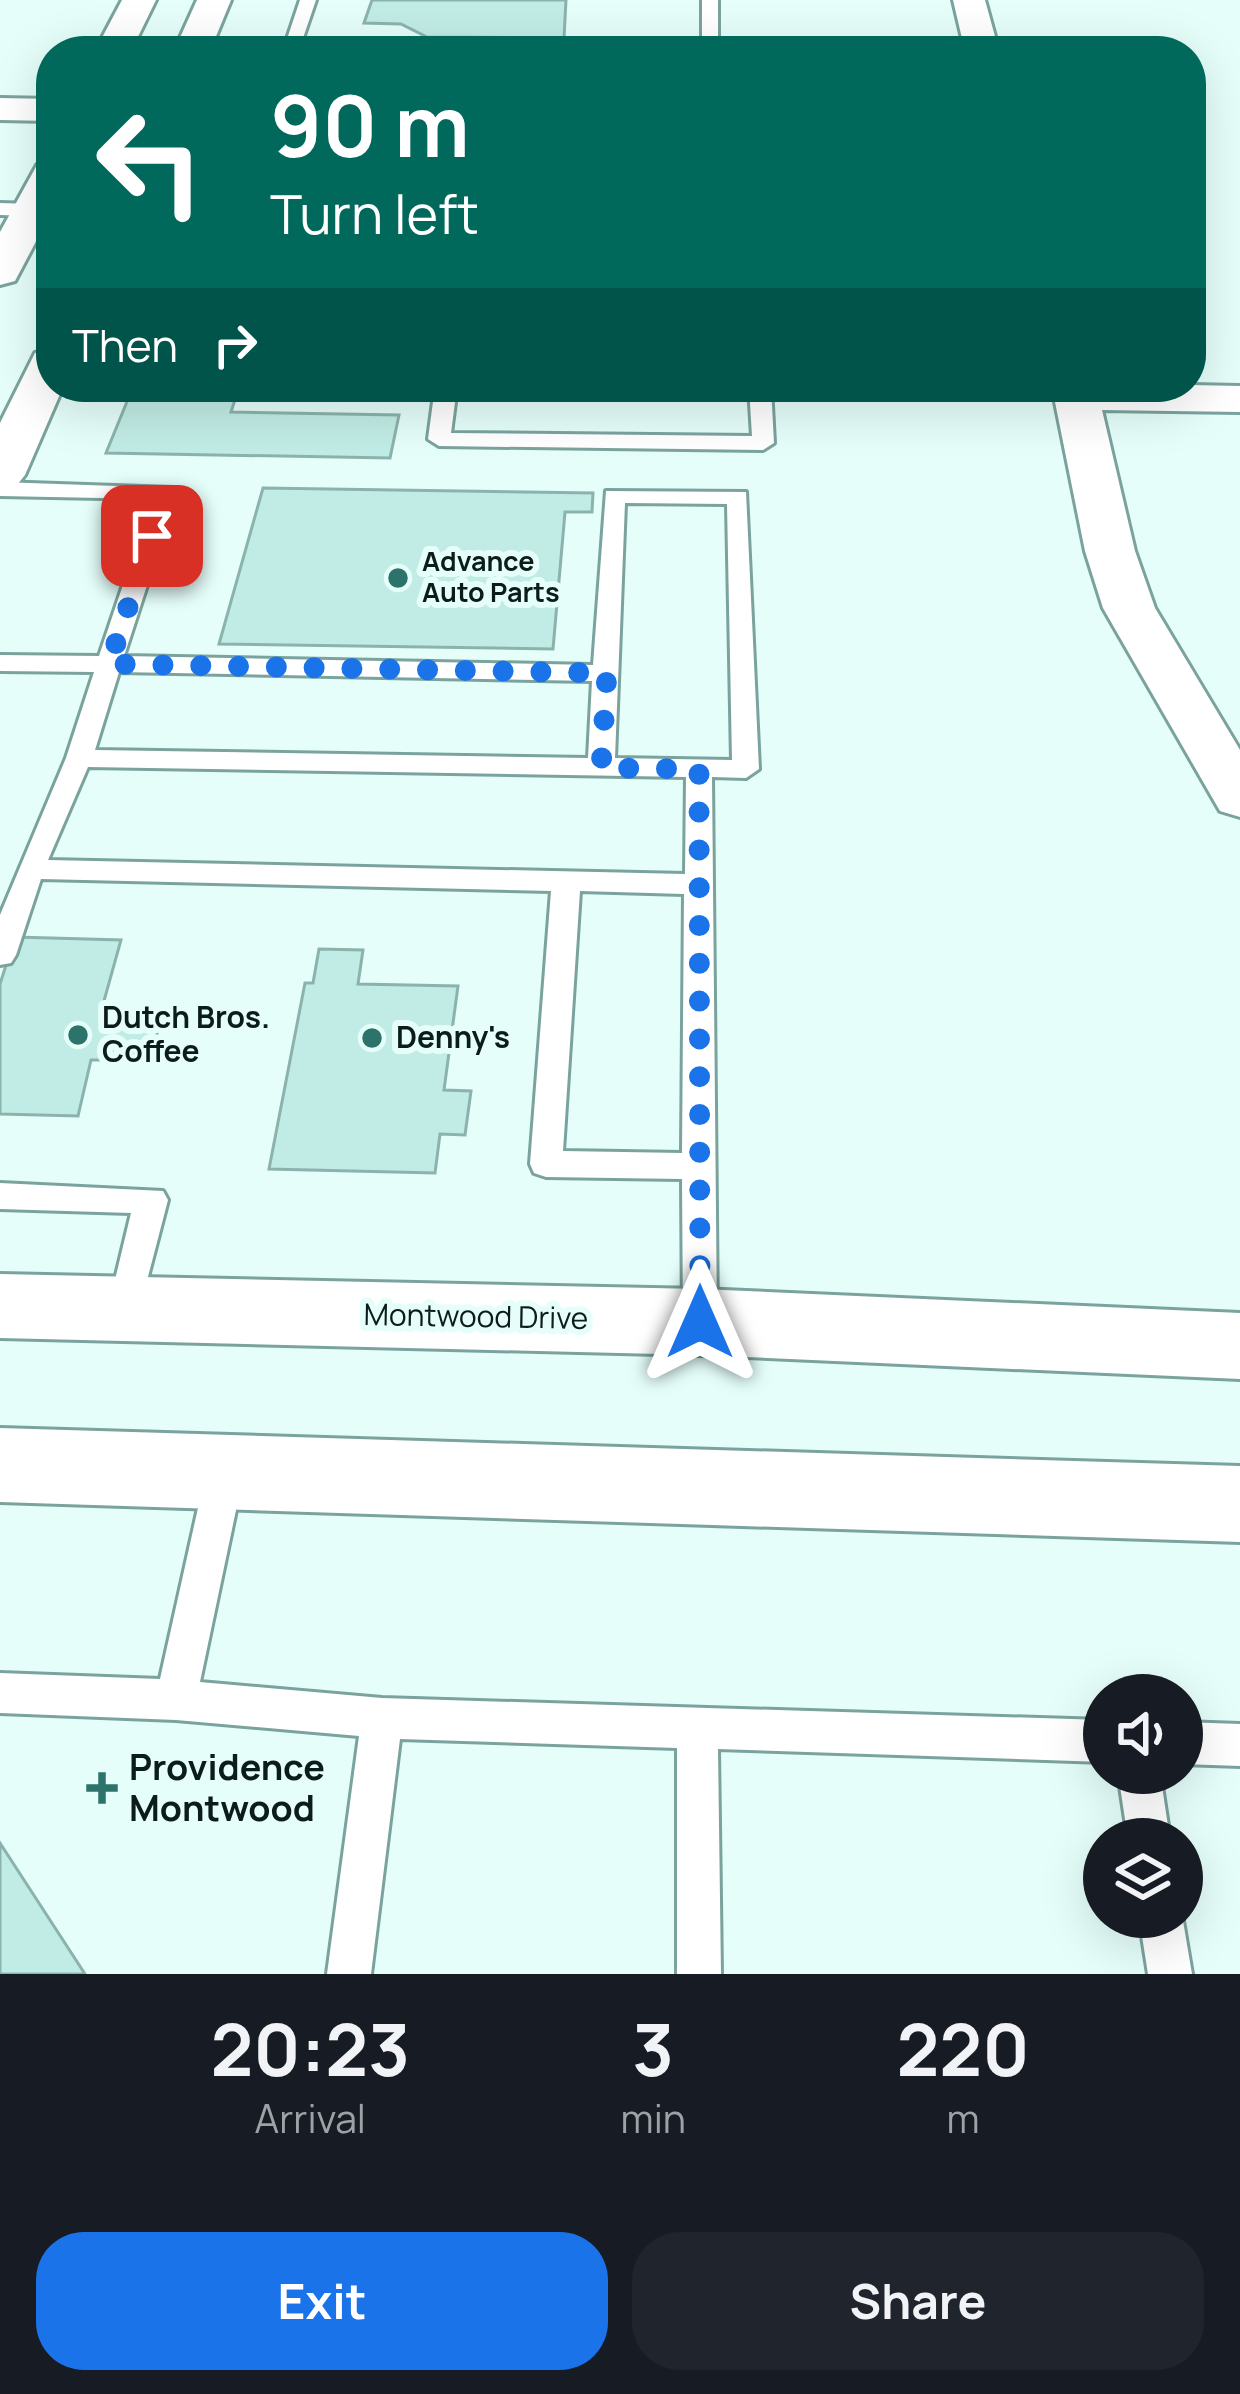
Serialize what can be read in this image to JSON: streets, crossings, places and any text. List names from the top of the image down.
{
  "streets": {
    "main road": ["Montwood Drive"]
  },
  "places": {
    "other": ["Advance Auto Parts", "Dutch Bros. Coffee", "Denny's"],
    "health": ["Providence Montwood"]
  },
  "page": {
    "turn": ["90 m", "Turn left"],
    "then": "Then",
    "eta": [
      "20:23",
      "Arrival",
      "3",
      "min",
      "220",
      "m"
    ],
    "buttons": ["Exit", "Share"]
  }
}
